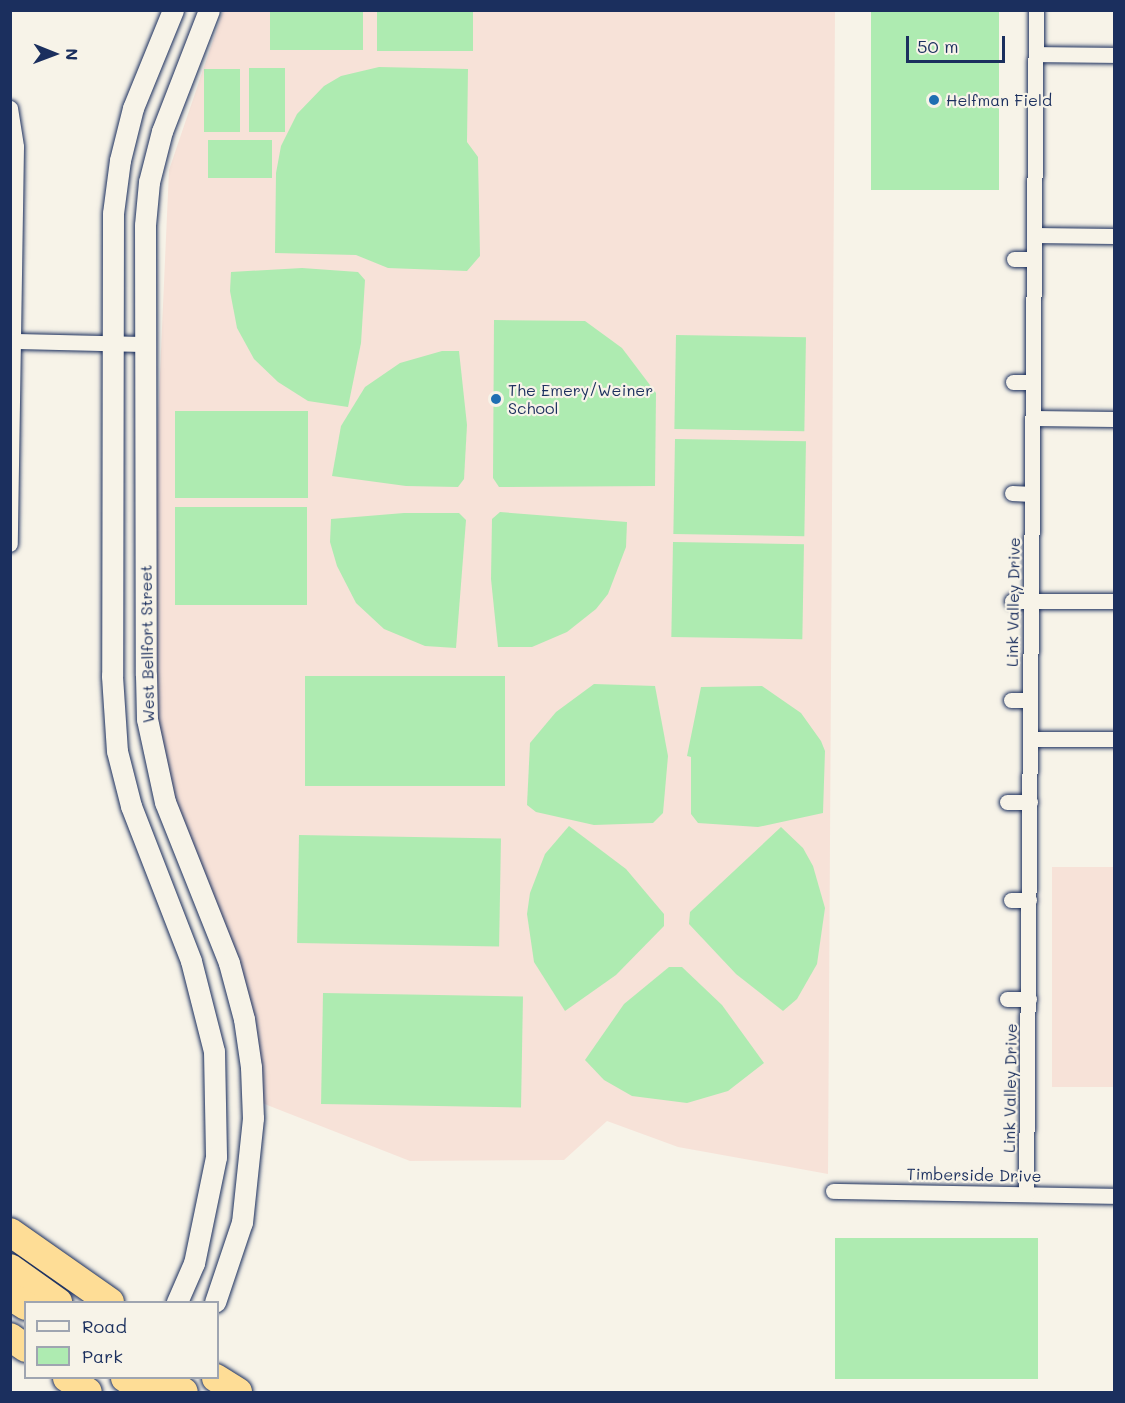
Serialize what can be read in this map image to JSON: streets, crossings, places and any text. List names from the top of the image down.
{
  "streets": {
    "main road": ["West Bellfort Street"],
    "street": ["Link Valley Drive", "Timberside Drive"]
  },
  "crossings": [
    ["Link Valley Drive", "Timberside Drive"]
  ],
  "places": ["Helfman Field", "The Emery/Weiner School"],
  "legend": ["Road", "Park"],
  "scale_bar": "50 m",
  "north": "right"
}
